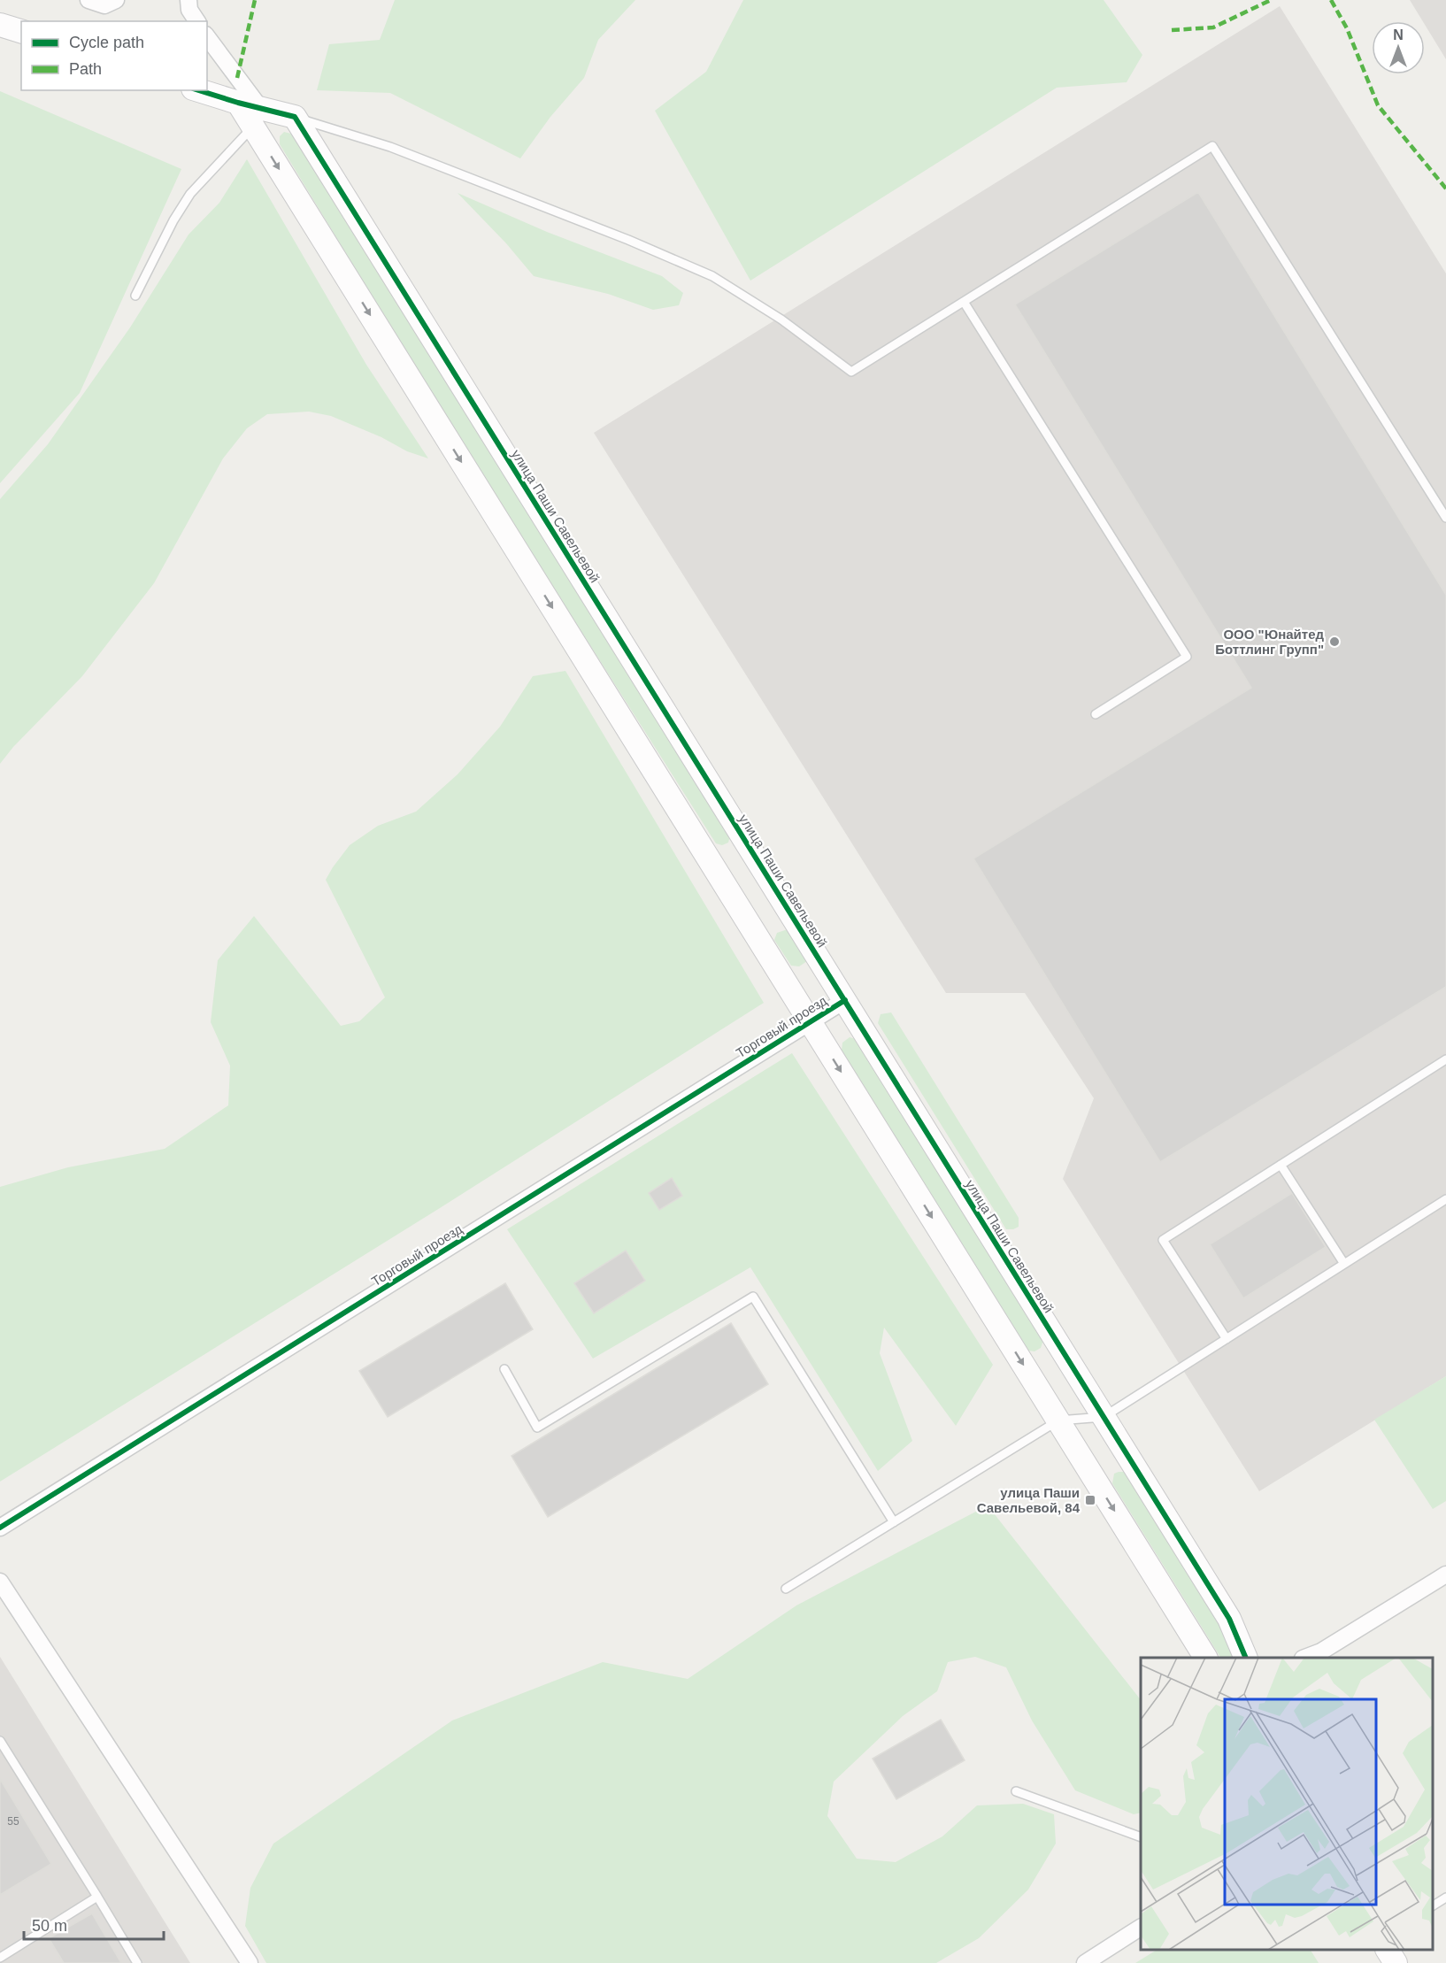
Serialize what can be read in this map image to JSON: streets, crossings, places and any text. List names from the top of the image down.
{
  "streets": {
    "street": ["улица Паши Савельевой", "Торговый проезд"]
  },
  "crossings": [
    ["улица Паши Савельевой", "Торговый проезд"]
  ],
  "places": {
    "other": ["ООО \"Юнайтед Боттлинг Групп\""],
    "transit": ["улица Паши Савельевой, 84"]
  },
  "house_numbers": ["55"],
  "legend": ["Cycle path", "Path"],
  "scale_bar": "50 m",
  "north": "top"
}
